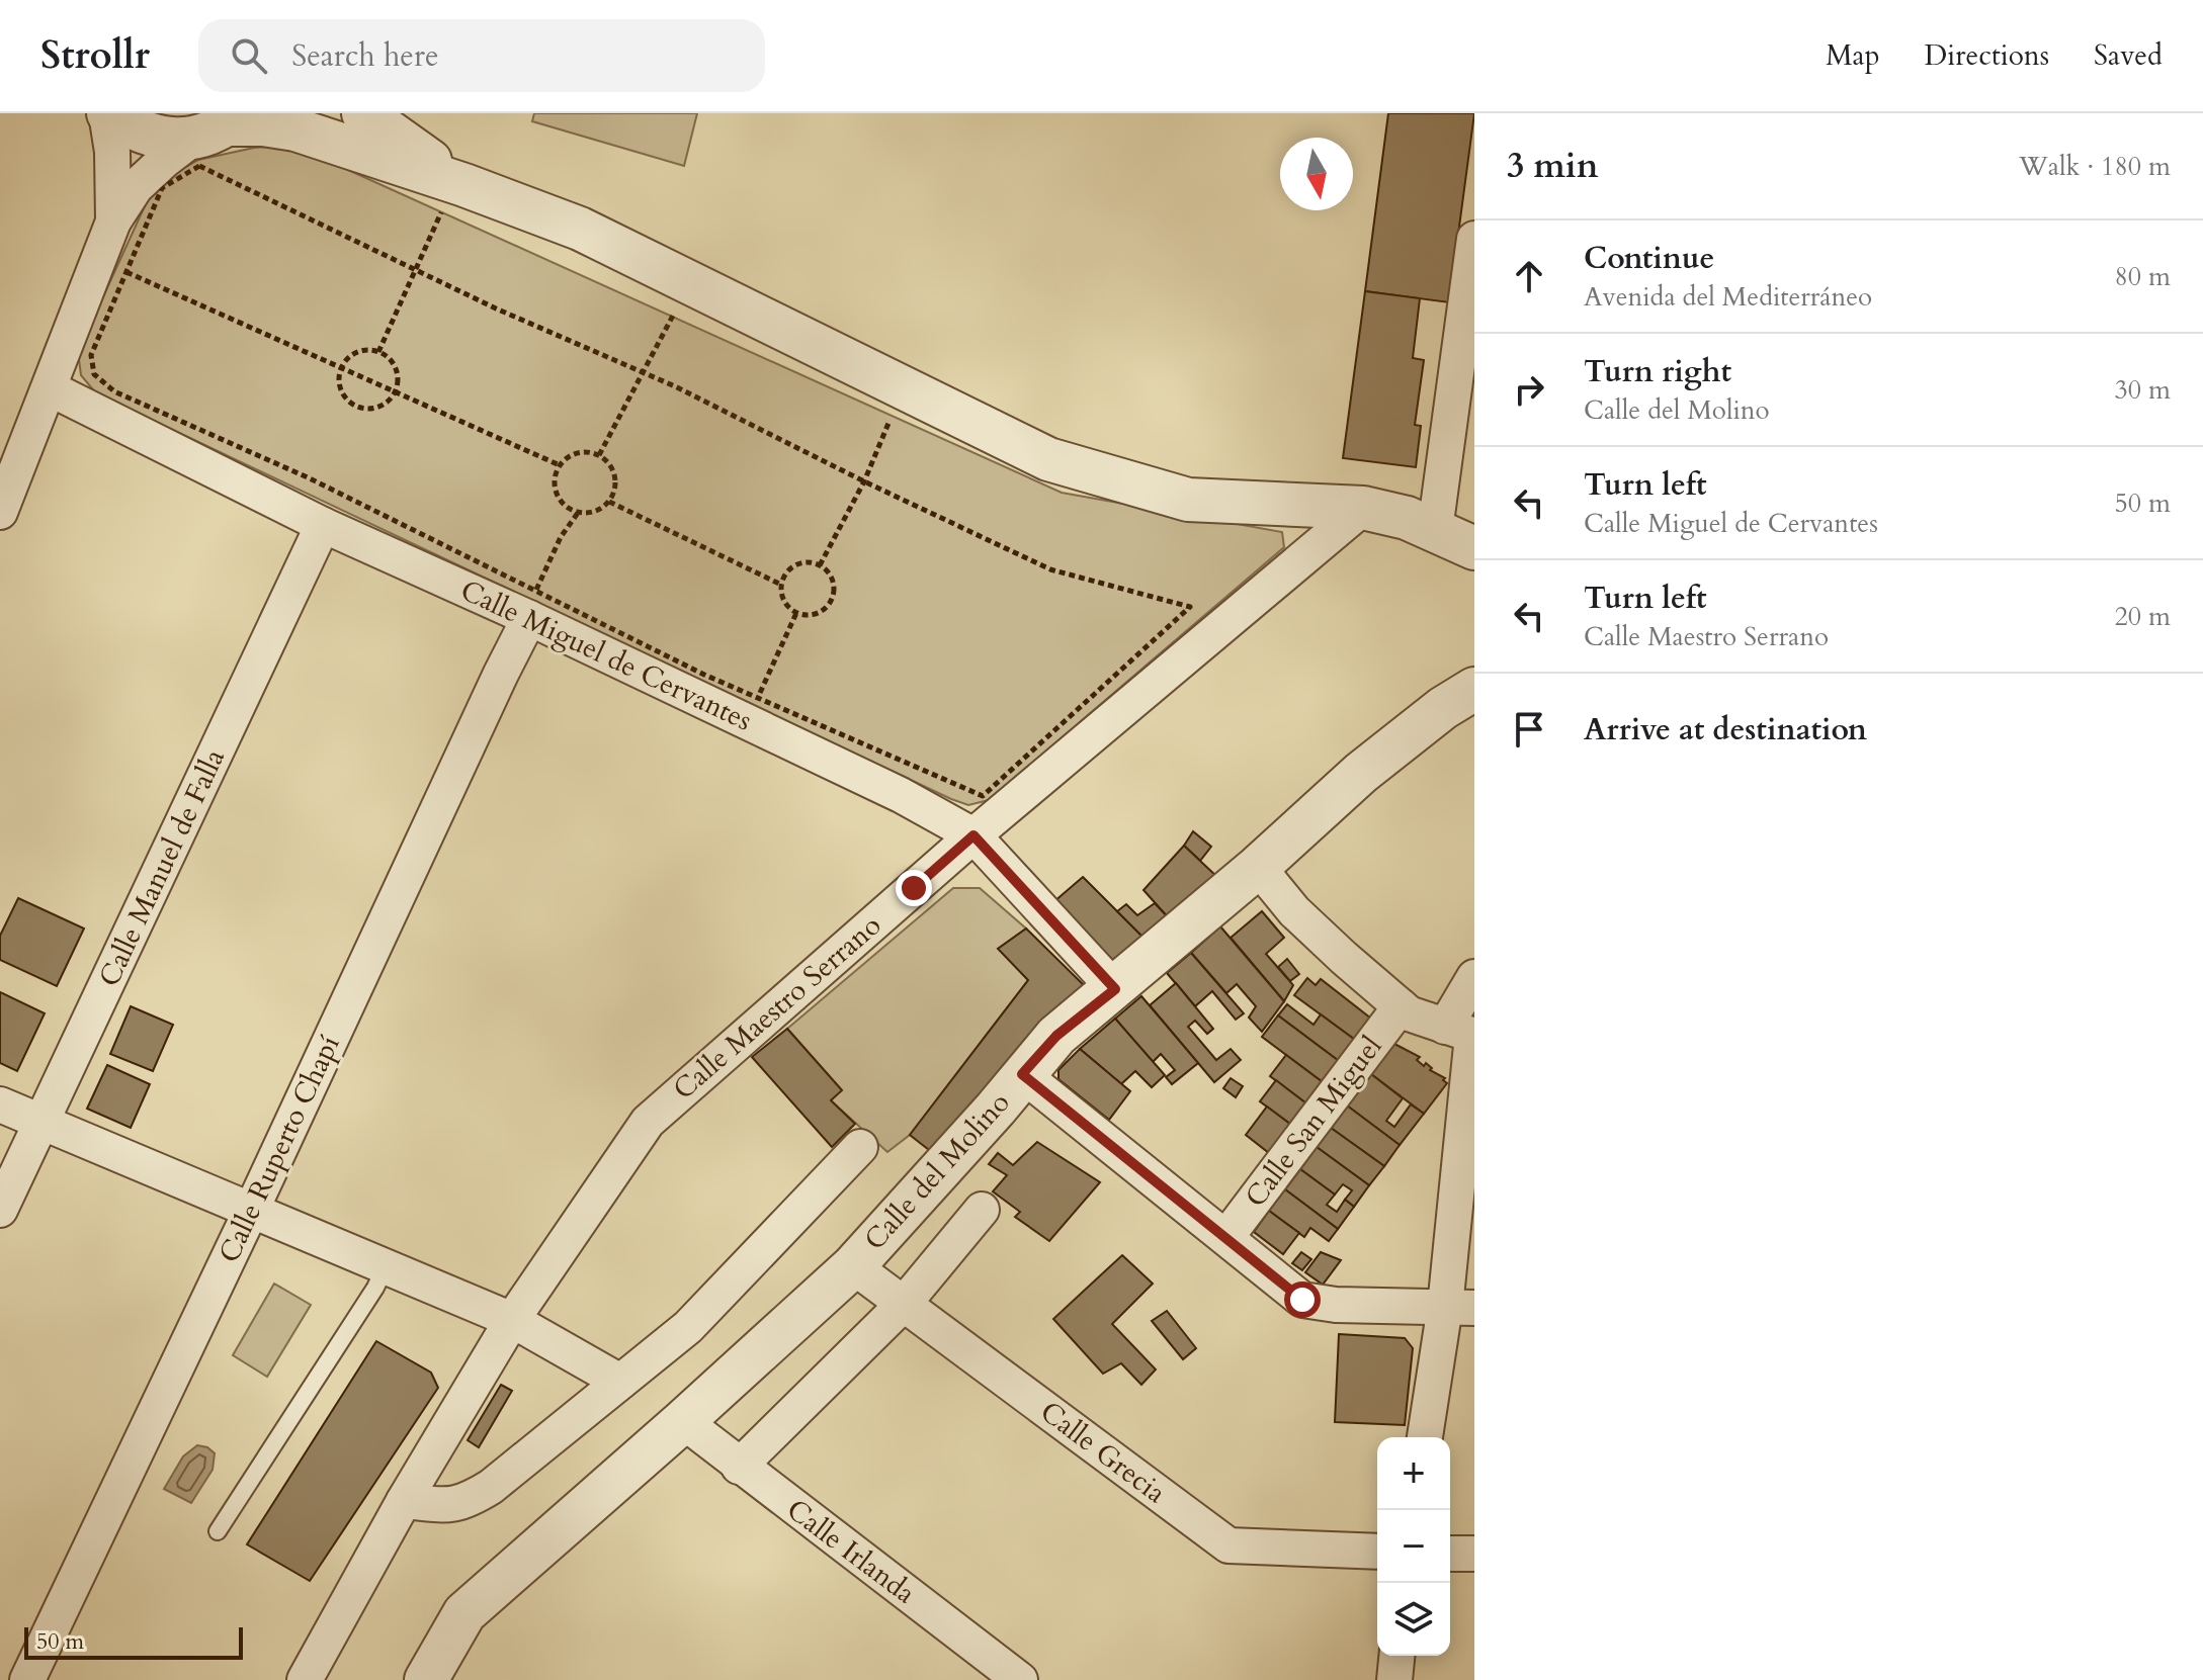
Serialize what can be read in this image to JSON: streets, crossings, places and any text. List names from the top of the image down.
{
  "streets": {
    "street": [
      "Calle Miguel de Cervantes",
      "Calle Manuel de Falla",
      "Calle Maestro Serrano",
      "Calle San Miguel",
      "Calle Ruperto Chapí",
      "Calle del Molino",
      "Calle Grecia",
      "Calle Irlanda"
    ]
  },
  "crossings": [
    ["Calle Miguel de Cervantes", "Calle Manuel de Falla"],
    ["Calle Miguel de Cervantes", "Calle Maestro Serrano"],
    ["Calle Miguel de Cervantes", "Calle Ruperto Chapí"],
    ["Calle Miguel de Cervantes", "Calle del Molino"],
    ["Calle del Molino", "Calle Grecia"],
    ["Calle del Molino", "Calle Irlanda"]
  ],
  "scale_bar": "50 m",
  "north": "bottom",
  "page": {
    "header": "Strollr",
    "search": "Search here",
    "nav": ["Map", "Directions", "Saved"],
    "heading": ["3 min", "Walk · 180 m"],
    "list": [
      ["Continue", "Avenida del Mediterráneo", "80 m"],
      ["Turn right", "Calle del Molino", "30 m"],
      ["Turn left", "Calle Miguel de Cervantes", "50 m"],
      ["Turn left", "Calle Maestro Serrano", "20 m"],
      "Arrive at destination"
    ],
    "map_buttons": ["+", "−"],
    "scale": "50 m"
  }
}
